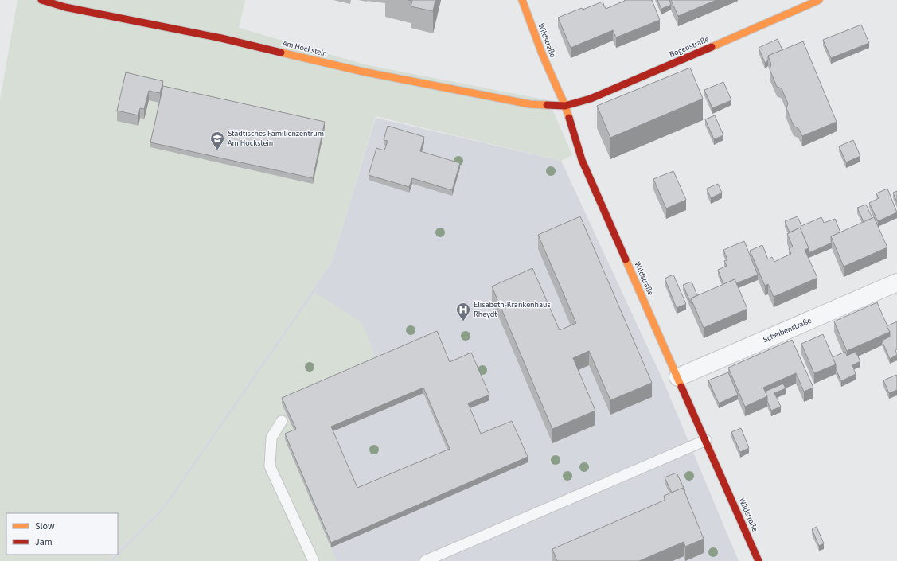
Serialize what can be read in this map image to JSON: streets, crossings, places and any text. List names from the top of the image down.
{
  "streets": {
    "street": [
      "Wildstraße",
      "Bogenstraße",
      "Am Hockstein",
      "Scheibenstraße"
    ]
  },
  "crossings": [
    ["Wildstraße", "Bogenstraße"],
    ["Wildstraße", "Am Hockstein"],
    ["Wildstraße", "Scheibenstraße"],
    ["Bogenstraße", "Am Hockstein"]
  ],
  "places": {
    "school or university": ["Städtisches Familienzentrum Am Hockstein"],
    "hospital": ["Elisabeth-Krankenhaus Rheydt"]
  },
  "legend": ["Slow", "Jam"]
}
